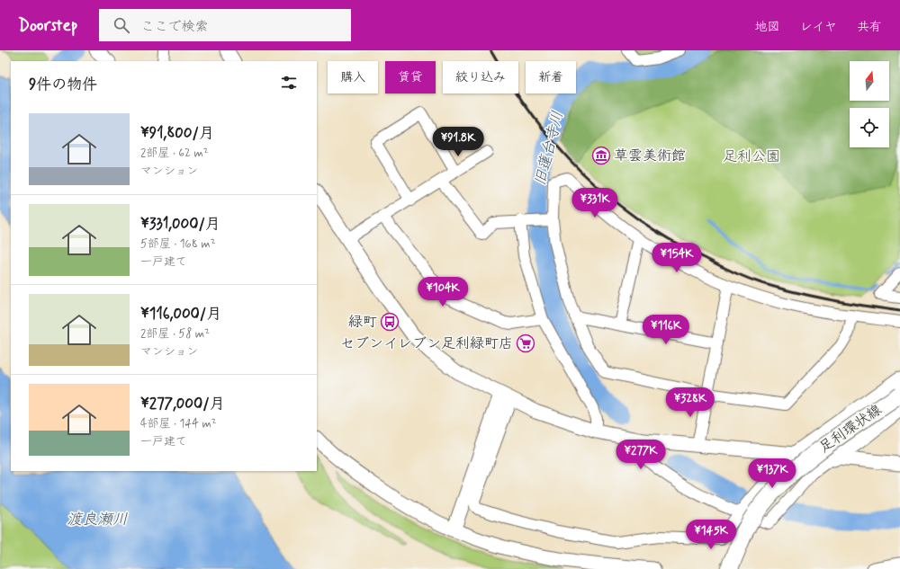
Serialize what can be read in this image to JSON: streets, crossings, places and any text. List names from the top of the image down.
{
  "streets": {
    "main road": ["足利環状線"]
  },
  "water": ["旧蓮台寺川", "渡良瀬川"],
  "parks": ["足利公園"],
  "places": {
    "museum": ["草雲美術館"],
    "bus stop": ["緑町"],
    "supermarket": ["セブンイレブン足利緑町店"]
  },
  "north": "top",
  "page": {
    "header": "Doorstep",
    "search": "ここで検索",
    "nav": ["地図", "レイヤ", "共有"],
    "chip": [
      "購入",
      "賃貸",
      "絞り込み",
      "新着"
    ],
    "heading": "9件の物件",
    "list": [
      {
        "name": "¥91,800/月",
        "note": "2部屋 · 62 m² · マンション"
      },
      {
        "name": "¥331,000/月",
        "note": "5部屋 · 168 m² · 一戸建て"
      },
      {
        "name": "¥116,000/月",
        "note": "2部屋 · 58 m² · マンション"
      },
      {
        "name": "¥277,000/月",
        "note": "4部屋 · 144 m² · 一戸建て"
      }
    ],
    "price": [
      "¥91.8K",
      "¥331K",
      "¥154K",
      "¥104K",
      "¥116K",
      "¥328K",
      "¥277K",
      "¥137K",
      "¥145K"
    ]
  }
}
